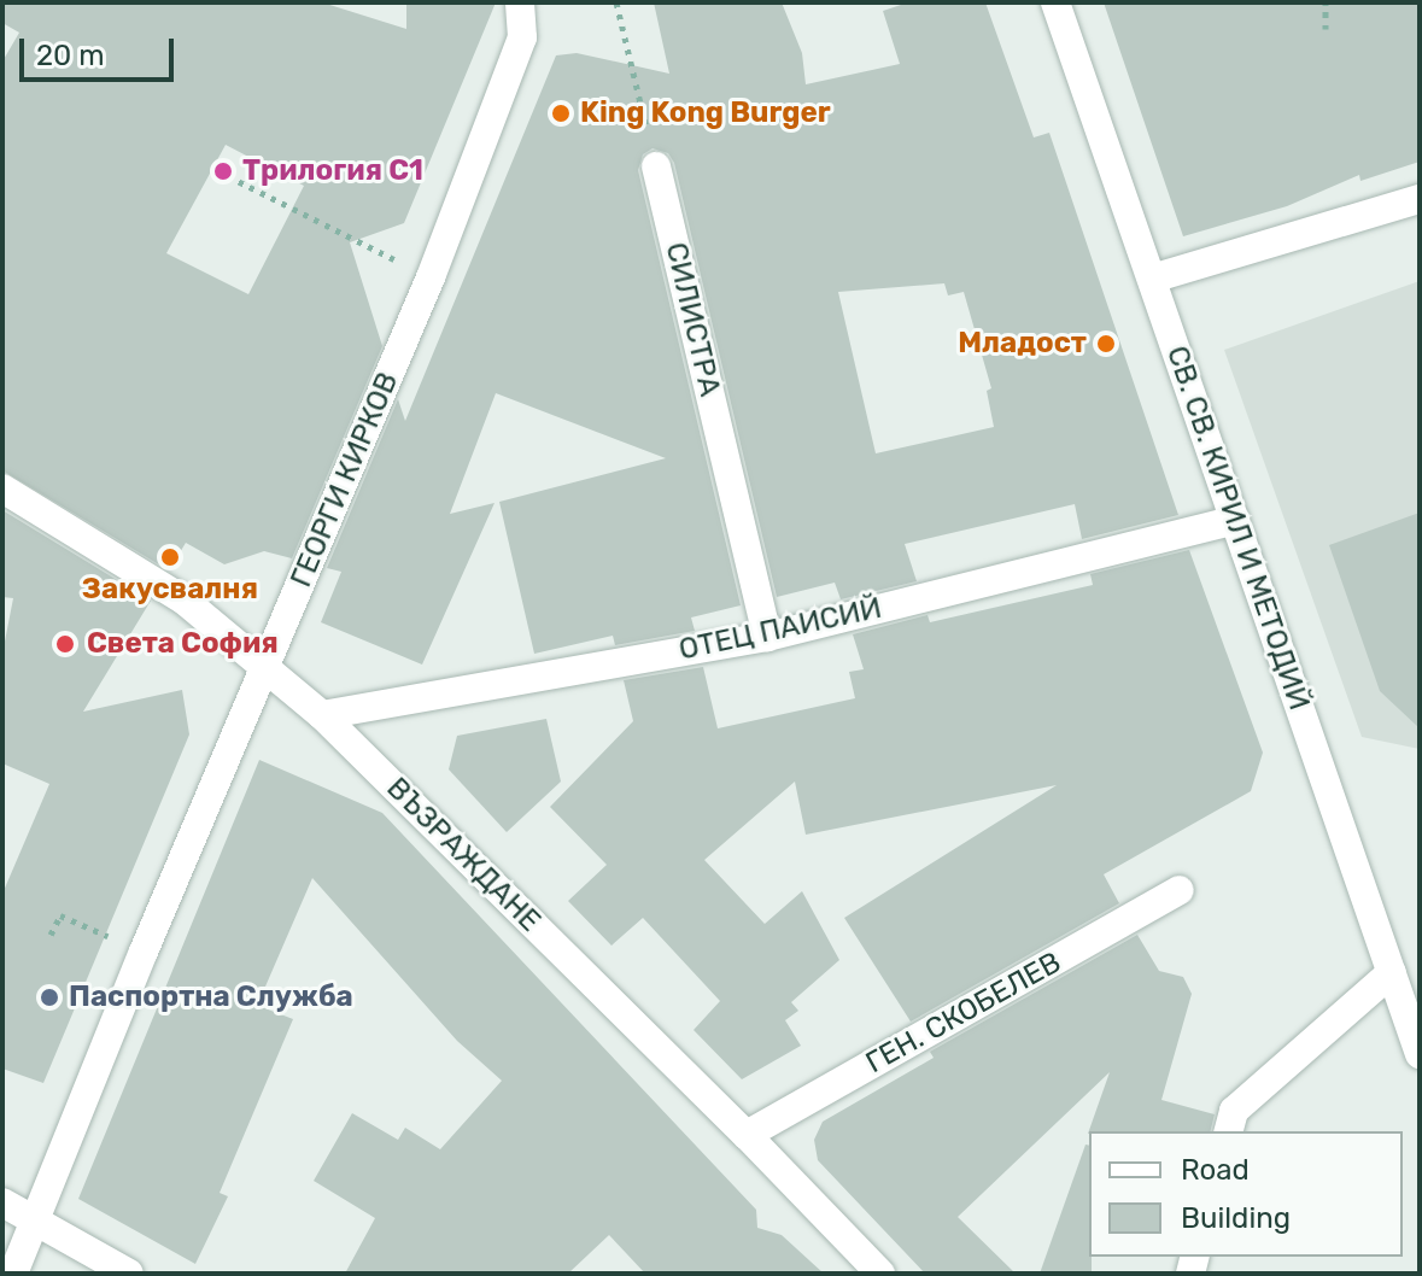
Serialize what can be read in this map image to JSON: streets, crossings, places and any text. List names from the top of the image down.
{
  "streets": {
    "street": [
      "СИЛИСТРА",
      "ГЕОРГИ КИРКОВ",
      "СВ. СВ. КИРИЛ И МЕТОДИЙ",
      "ОТЕЦ ПАИСИЙ",
      "ВЪЗРАЖДАНЕ",
      "ГЕН. СКОБЕЛЕВ"
    ]
  },
  "crossings": [
    ["СИЛИСТРА", "ОТЕЦ ПАИСИЙ"],
    ["ГЕОРГИ КИРКОВ", "ВЪЗРАЖДАНЕ"],
    ["СВ. СВ. КИРИЛ И МЕТОДИЙ", "ОТЕЦ ПАИСИЙ"],
    ["ОТЕЦ ПАИСИЙ", "ВЪЗРАЖДАНЕ"],
    ["ВЪЗРАЖДАНЕ", "ГЕН. СКОБЕЛЕВ"]
  ],
  "places": [
    "King Kong Burger",
    "Трилогия С1",
    "Младост",
    "Закусвалня",
    "Света София",
    "Паспортна Служба"
  ],
  "legend": ["Road", "Building"],
  "scale_bar": "20 m"
}
